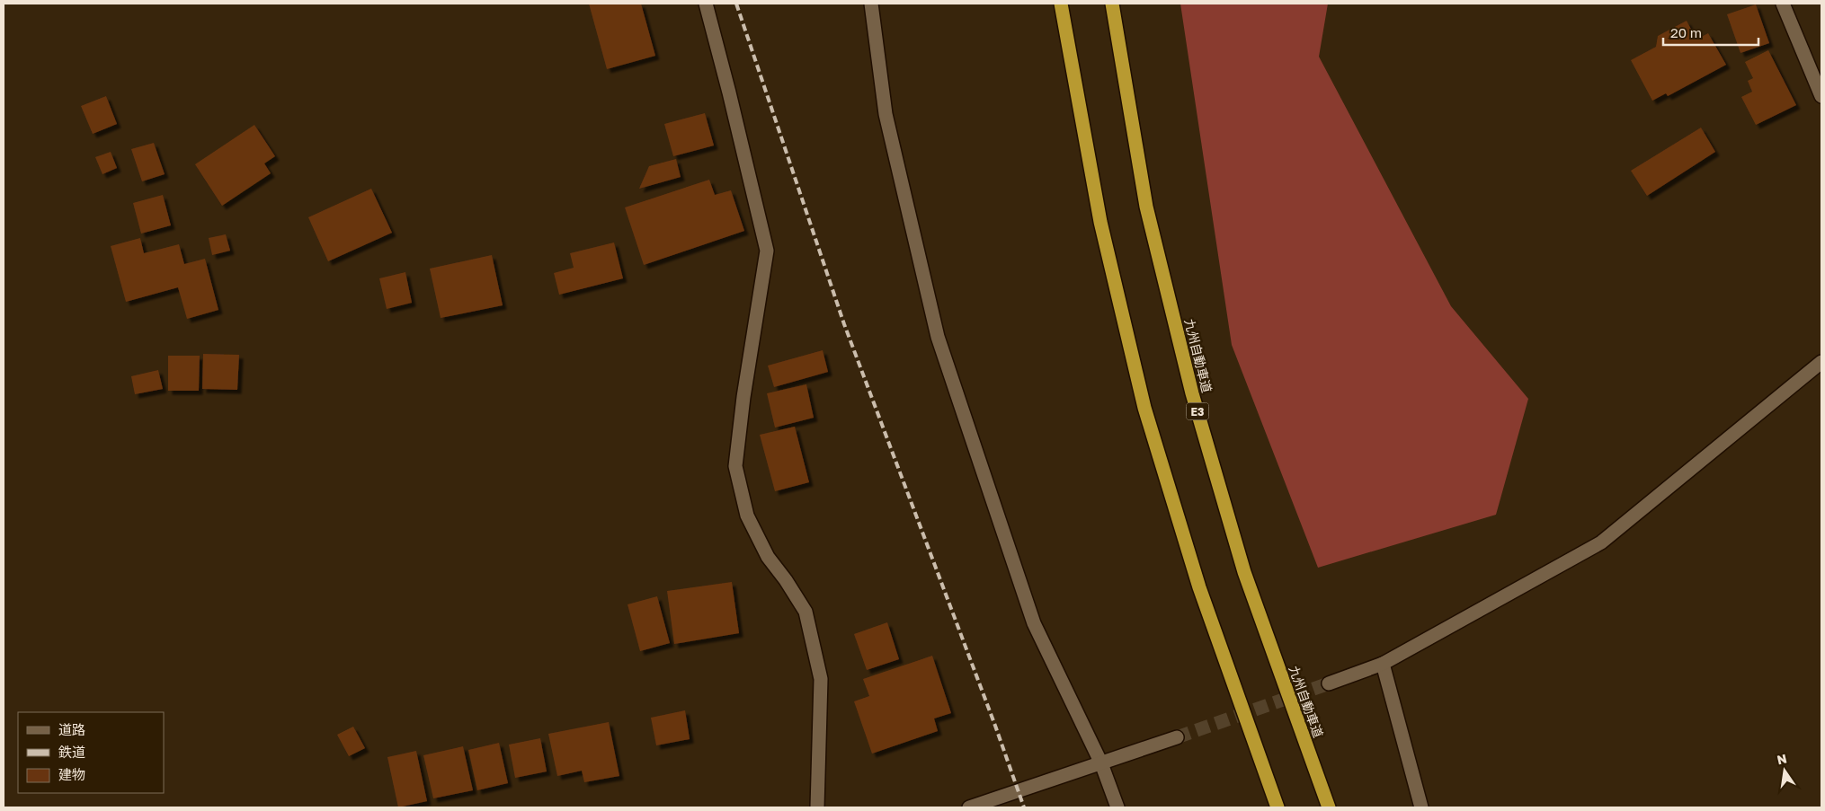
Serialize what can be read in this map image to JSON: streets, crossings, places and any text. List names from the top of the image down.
{
  "streets": {
    "highway": ["九州自動車道", "E3"]
  },
  "legend": ["道路", "鉄道", "建物"],
  "scale_bar": "20 m",
  "north": "top"
}
